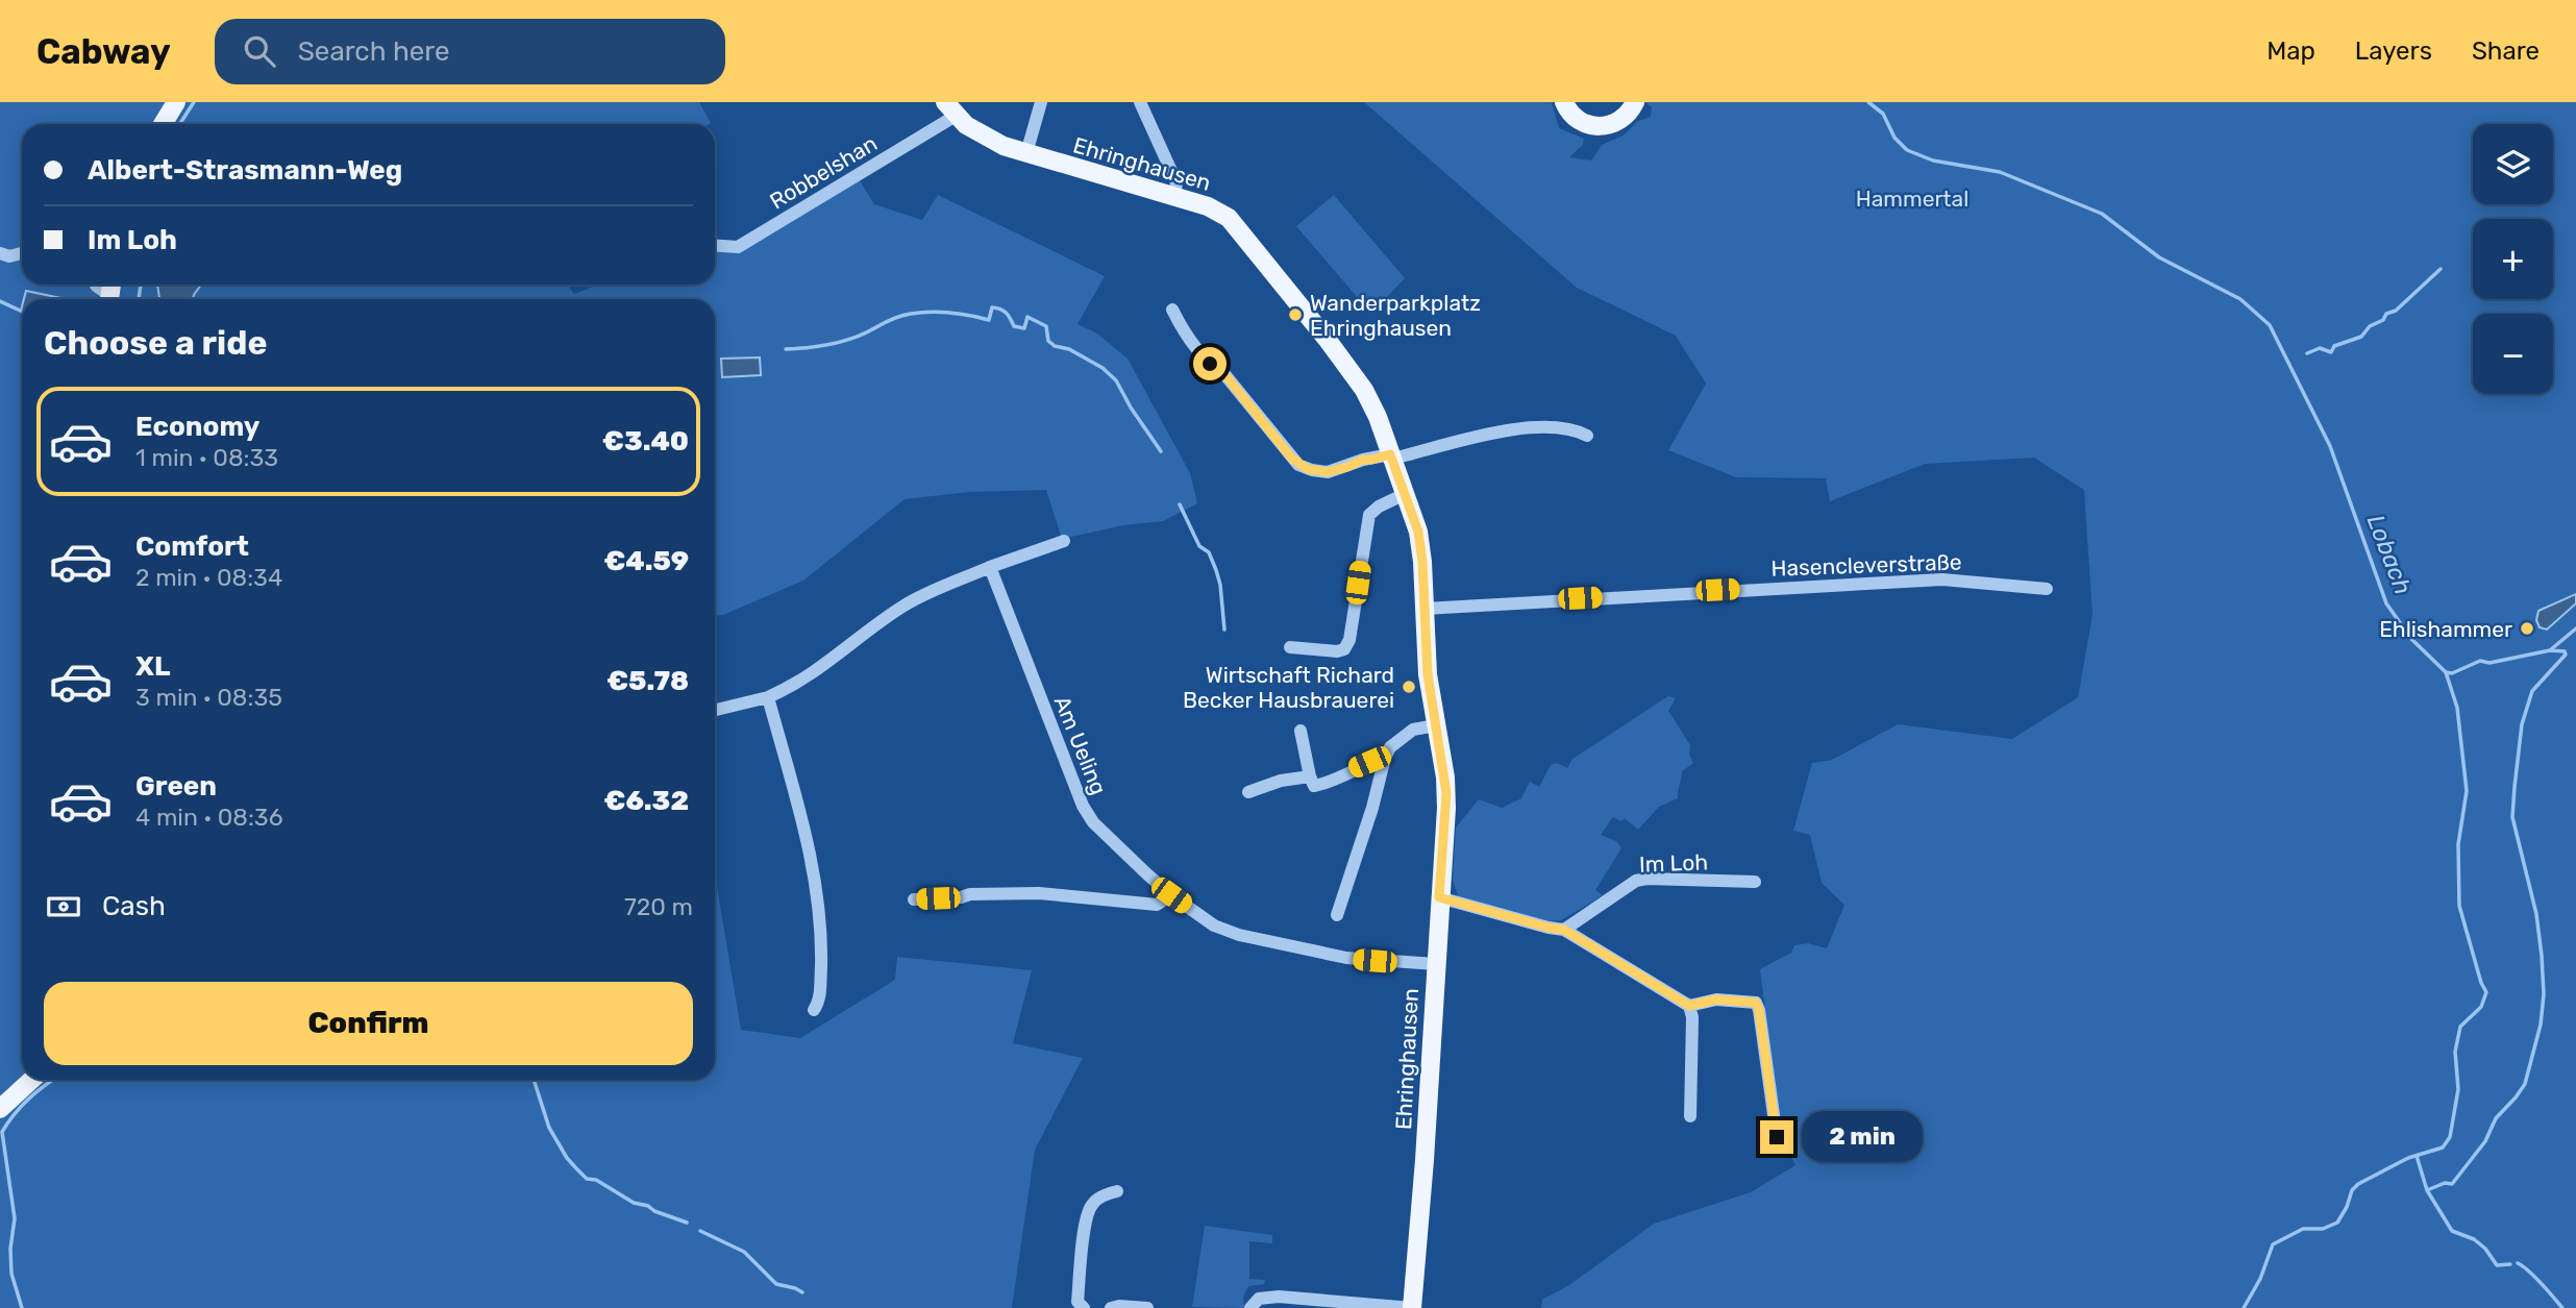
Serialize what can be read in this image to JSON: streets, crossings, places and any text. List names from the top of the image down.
{
  "streets": {
    "main road": ["Ehringhausen"],
    "street": [
      "Robbelshan",
      "Hasencleverstraße",
      "Am Ueling",
      "Im Loh"
    ]
  },
  "crossings": [
    ["Ehringhausen", "Robbelshan"],
    ["Ehringhausen", "Hasencleverstraße"],
    ["Ehringhausen", "Am Ueling"]
  ],
  "water": ["Lobach"],
  "parks": ["Hammertal"],
  "places": ["Wanderparkplatz Ehringhausen", "Ehlishammer", "Wirtschaft Richard Becker Hausbrauerei"],
  "page": {
    "header": "Cabway",
    "search": "Search here",
    "nav": ["Map", "Layers", "Share"],
    "map_buttons": ["+", "−"],
    "banner": ["Albert-Strasmann-Weg", "Im Loh"],
    "heading": "Choose a ride",
    "list": [
      {
        "name": "Economy",
        "note": "1 min · 08:33",
        "value": "€3.40"
      },
      {
        "name": "Comfort",
        "note": "2 min · 08:34",
        "value": "€4.59"
      },
      {
        "name": "XL",
        "note": "3 min · 08:35",
        "value": "€5.78"
      },
      {
        "name": "Green",
        "note": "4 min · 08:36",
        "value": "€6.32"
      }
    ],
    "pay": ["Cash", "720 m"],
    "buttons": "Confirm",
    "bubble": "2 min"
  }
}
